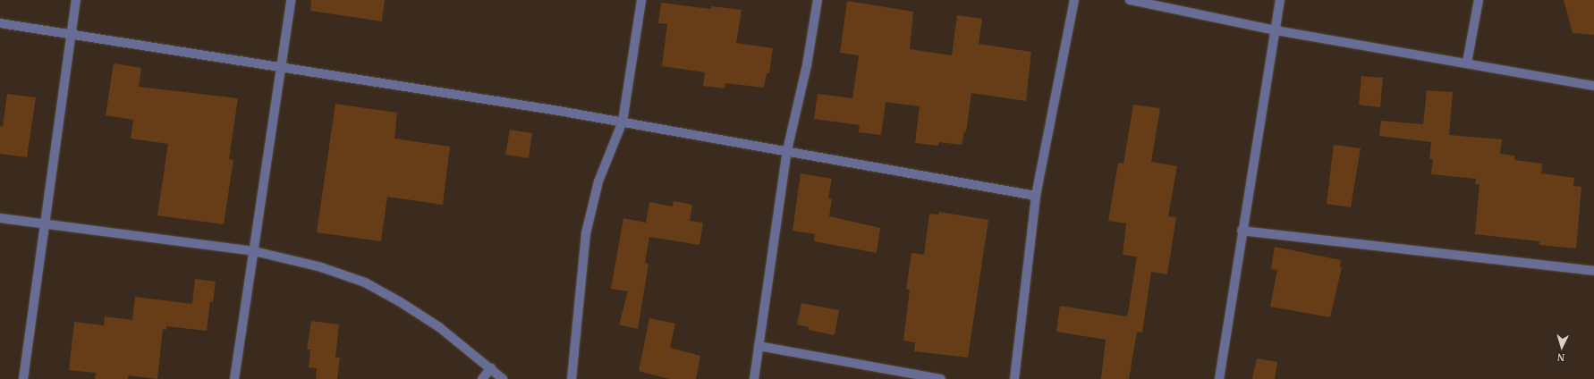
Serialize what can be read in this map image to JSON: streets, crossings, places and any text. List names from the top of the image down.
{
  "north": "bottom"
}
